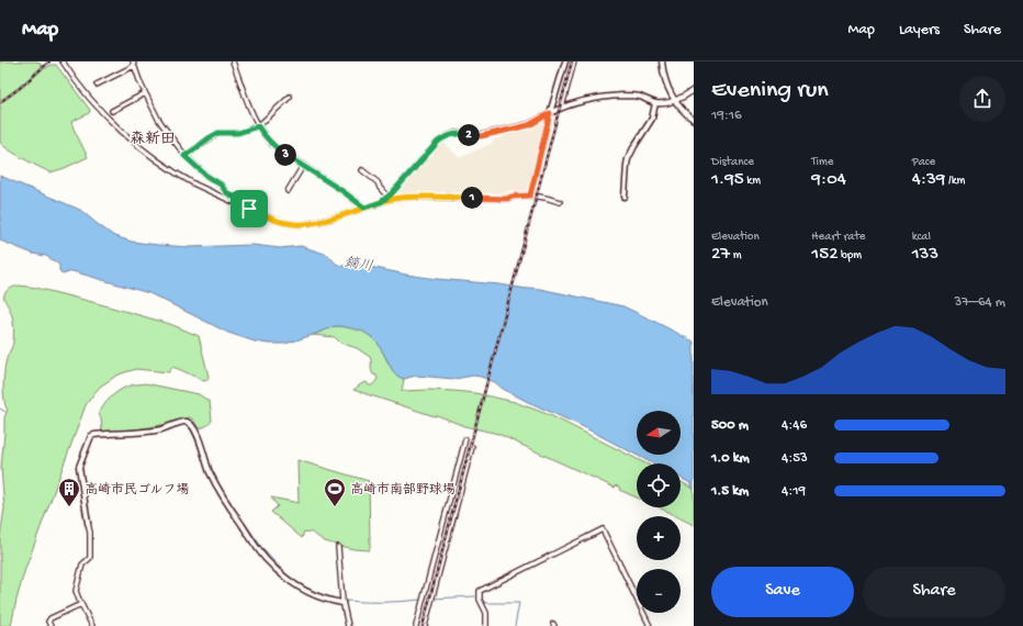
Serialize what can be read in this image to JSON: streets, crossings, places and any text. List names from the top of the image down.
{
  "districts": ["森新田"],
  "water": ["鏑川"],
  "places": {
    "building": ["高崎市民ゴルフ場"],
    "sports": ["高崎市南部野球場"]
  },
  "north": "left",
  "page": {
    "header": "Map",
    "nav": ["Map", "Layers", "Share"],
    "heading": ["Evening run", "19:16"],
    "pins": ["2", "3", "1"],
    "stats": [
      ["Distance", "1.95 km"],
      ["Time", "9:04"],
      ["Pace", "4:39 /km"],
      ["Elevation", "27 m"],
      ["Heart rate", "152 bpm"],
      ["kcal", "133"]
    ],
    "chart": ["Elevation", "37–64 m"],
    "list": [
      {
        "name": "500 m",
        "note": "4:46"
      },
      {
        "name": "1.0 km",
        "note": "4:53"
      },
      {
        "name": "1.5 km",
        "note": "4:19"
      }
    ],
    "map_buttons": ["+", "−"],
    "buttons": ["Save", "Share"]
  }
}
